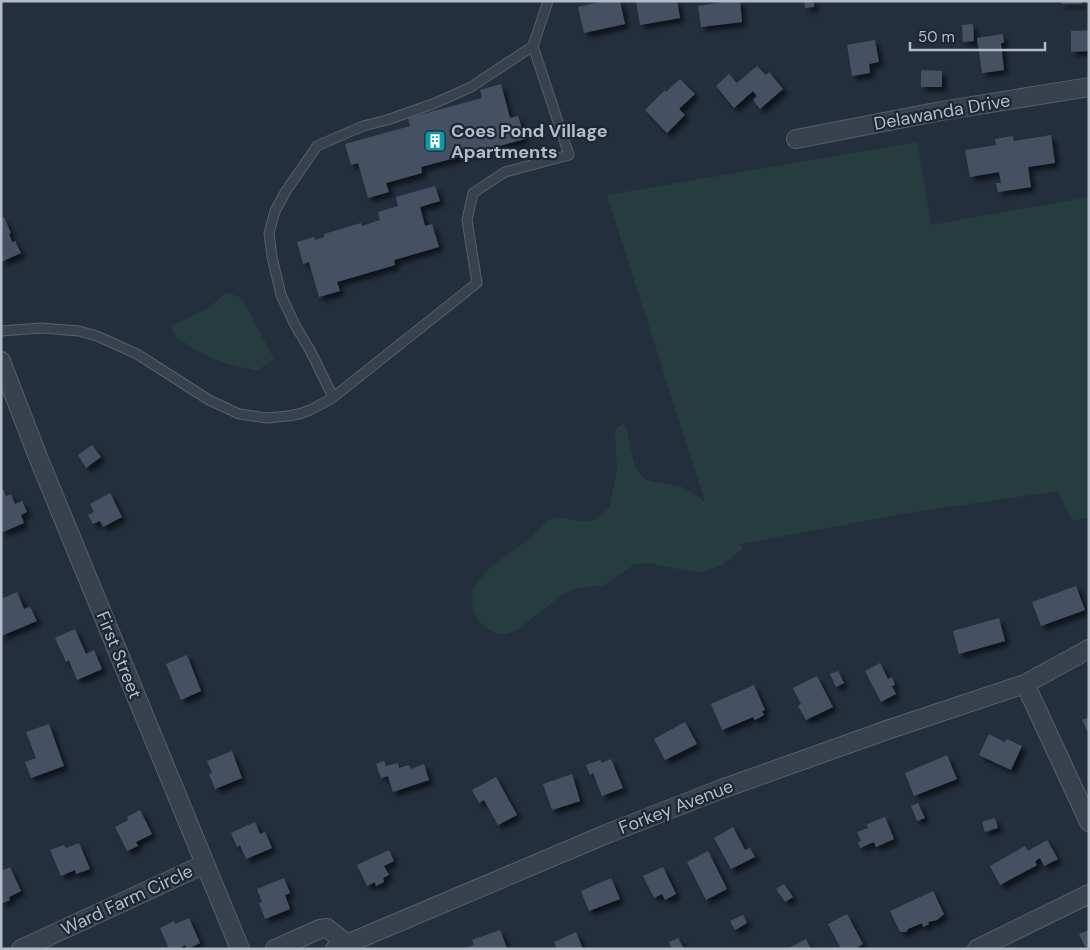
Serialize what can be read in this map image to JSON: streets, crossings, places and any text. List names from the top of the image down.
{
  "streets": {
    "street": [
      "Delawanda Drive",
      "First Street",
      "Forkey Avenue",
      "Ward Farm Circle"
    ]
  },
  "crossings": [
    ["First Street", "Ward Farm Circle"]
  ],
  "places": {
    "building": ["Coes Pond Village Apartments"]
  },
  "scale_bar": "50 m"
}
